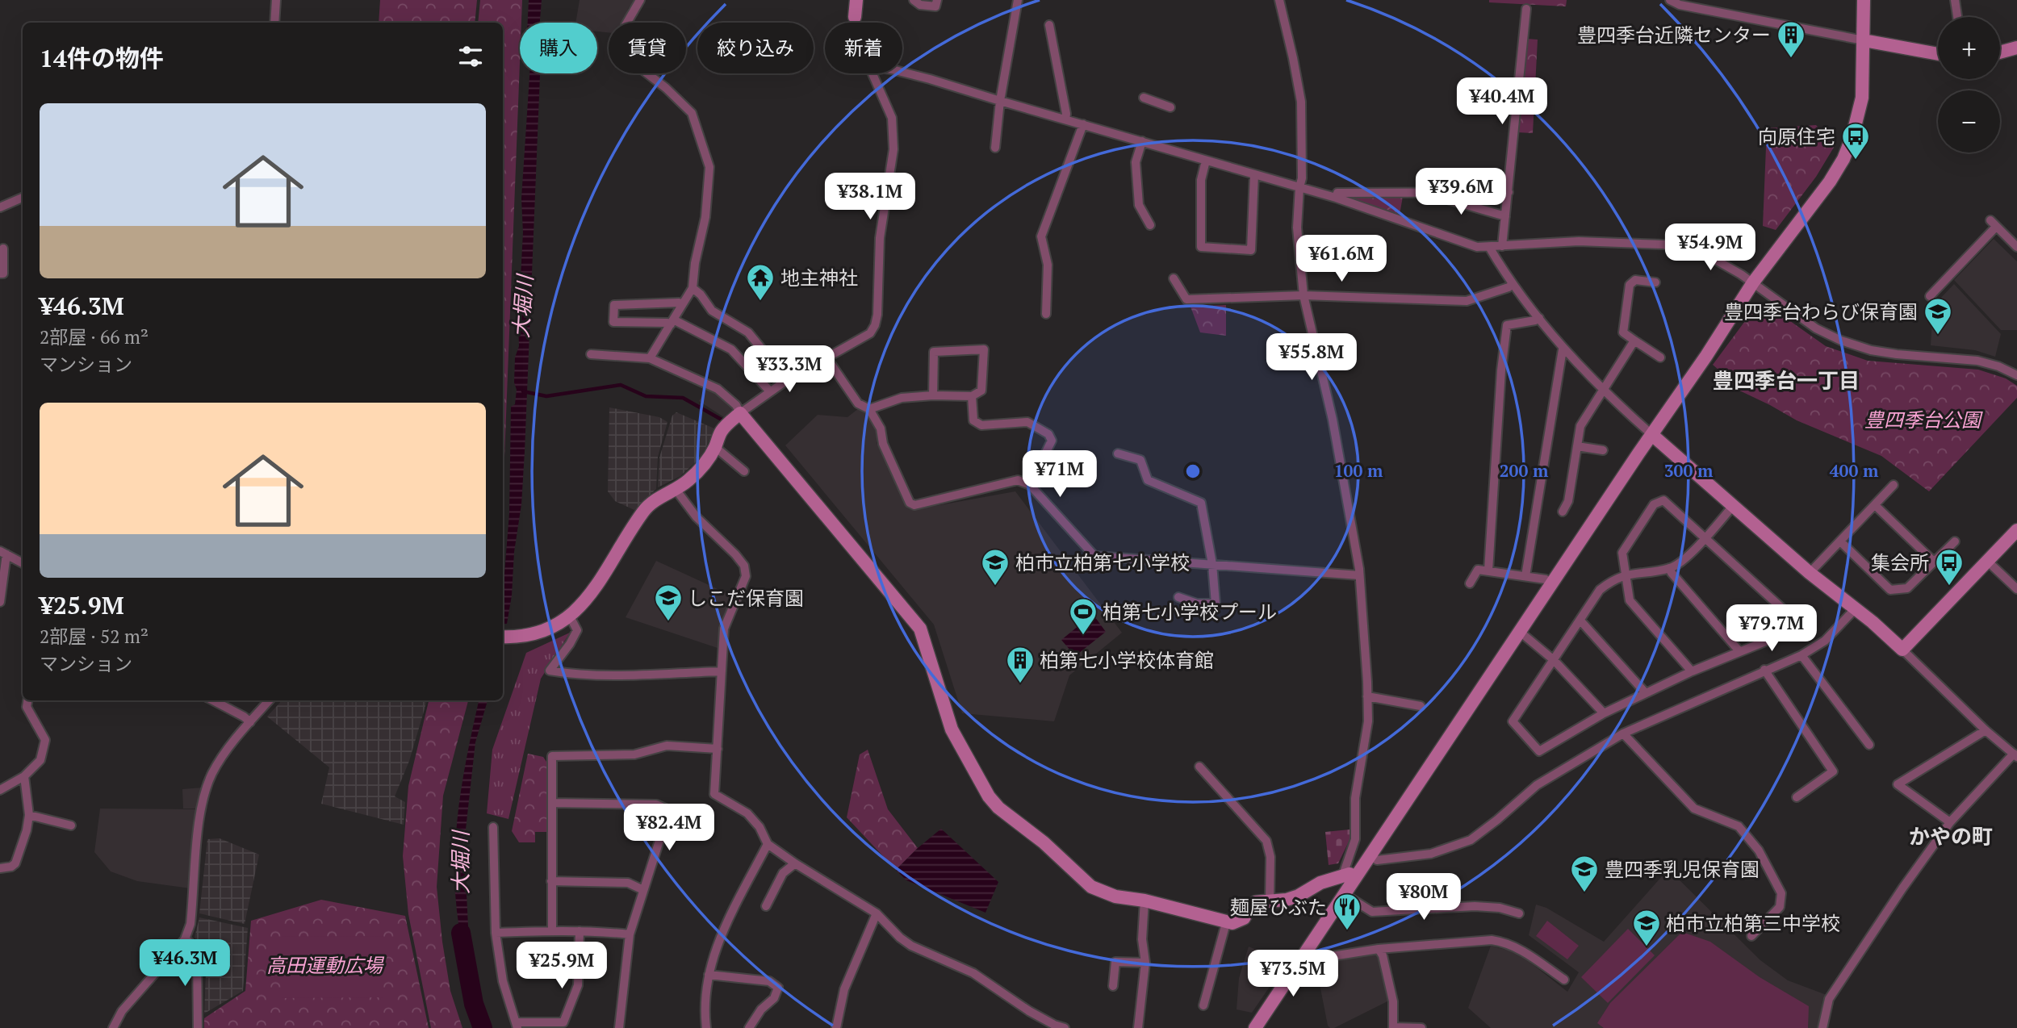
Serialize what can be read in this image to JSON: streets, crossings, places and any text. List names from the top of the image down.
{
  "districts": ["豊四季台一丁目", "かやの町"],
  "water": ["大堀川"],
  "parks": ["豊四季台公園", "高田運動広場"],
  "places": {
    "building": ["豊四季台近隣センター", "柏第七小学校体育館"],
    "bus stop": ["向原住宅", "集会所"],
    "temple": ["地主神社"],
    "school or university": [
      "豊四季台わらび保育園",
      "柏市立柏第七小学校",
      "しこだ保育園",
      "豊四季乳児保育園",
      "柏市立柏第三中学校"
    ],
    "sports": ["柏第七小学校プール"],
    "restaurant": ["麺屋ひぶた"]
  },
  "page": {
    "map_buttons": ["+", "−"],
    "chip": [
      "購入",
      "賃貸",
      "絞り込み",
      "新着"
    ],
    "heading": "14件の物件",
    "price": [
      "¥40.4M",
      "¥39.6M",
      "¥38.1M",
      "¥54.9M",
      "¥61.6M",
      "¥55.8M",
      "¥33.3M",
      "¥71M",
      "¥79.7M",
      "¥82.4M",
      "¥80M",
      "¥46.3M",
      "¥25.9M",
      "¥73.5M"
    ],
    "list": [
      {
        "name": "¥46.3M",
        "note": "2部屋 · 66 m² · マンション"
      },
      {
        "name": "¥25.9M",
        "note": "2部屋 · 52 m² · マンション"
      }
    ]
  },
  "rings": [
    "100 m",
    "200 m",
    "300 m",
    "400 m"
  ]
}
